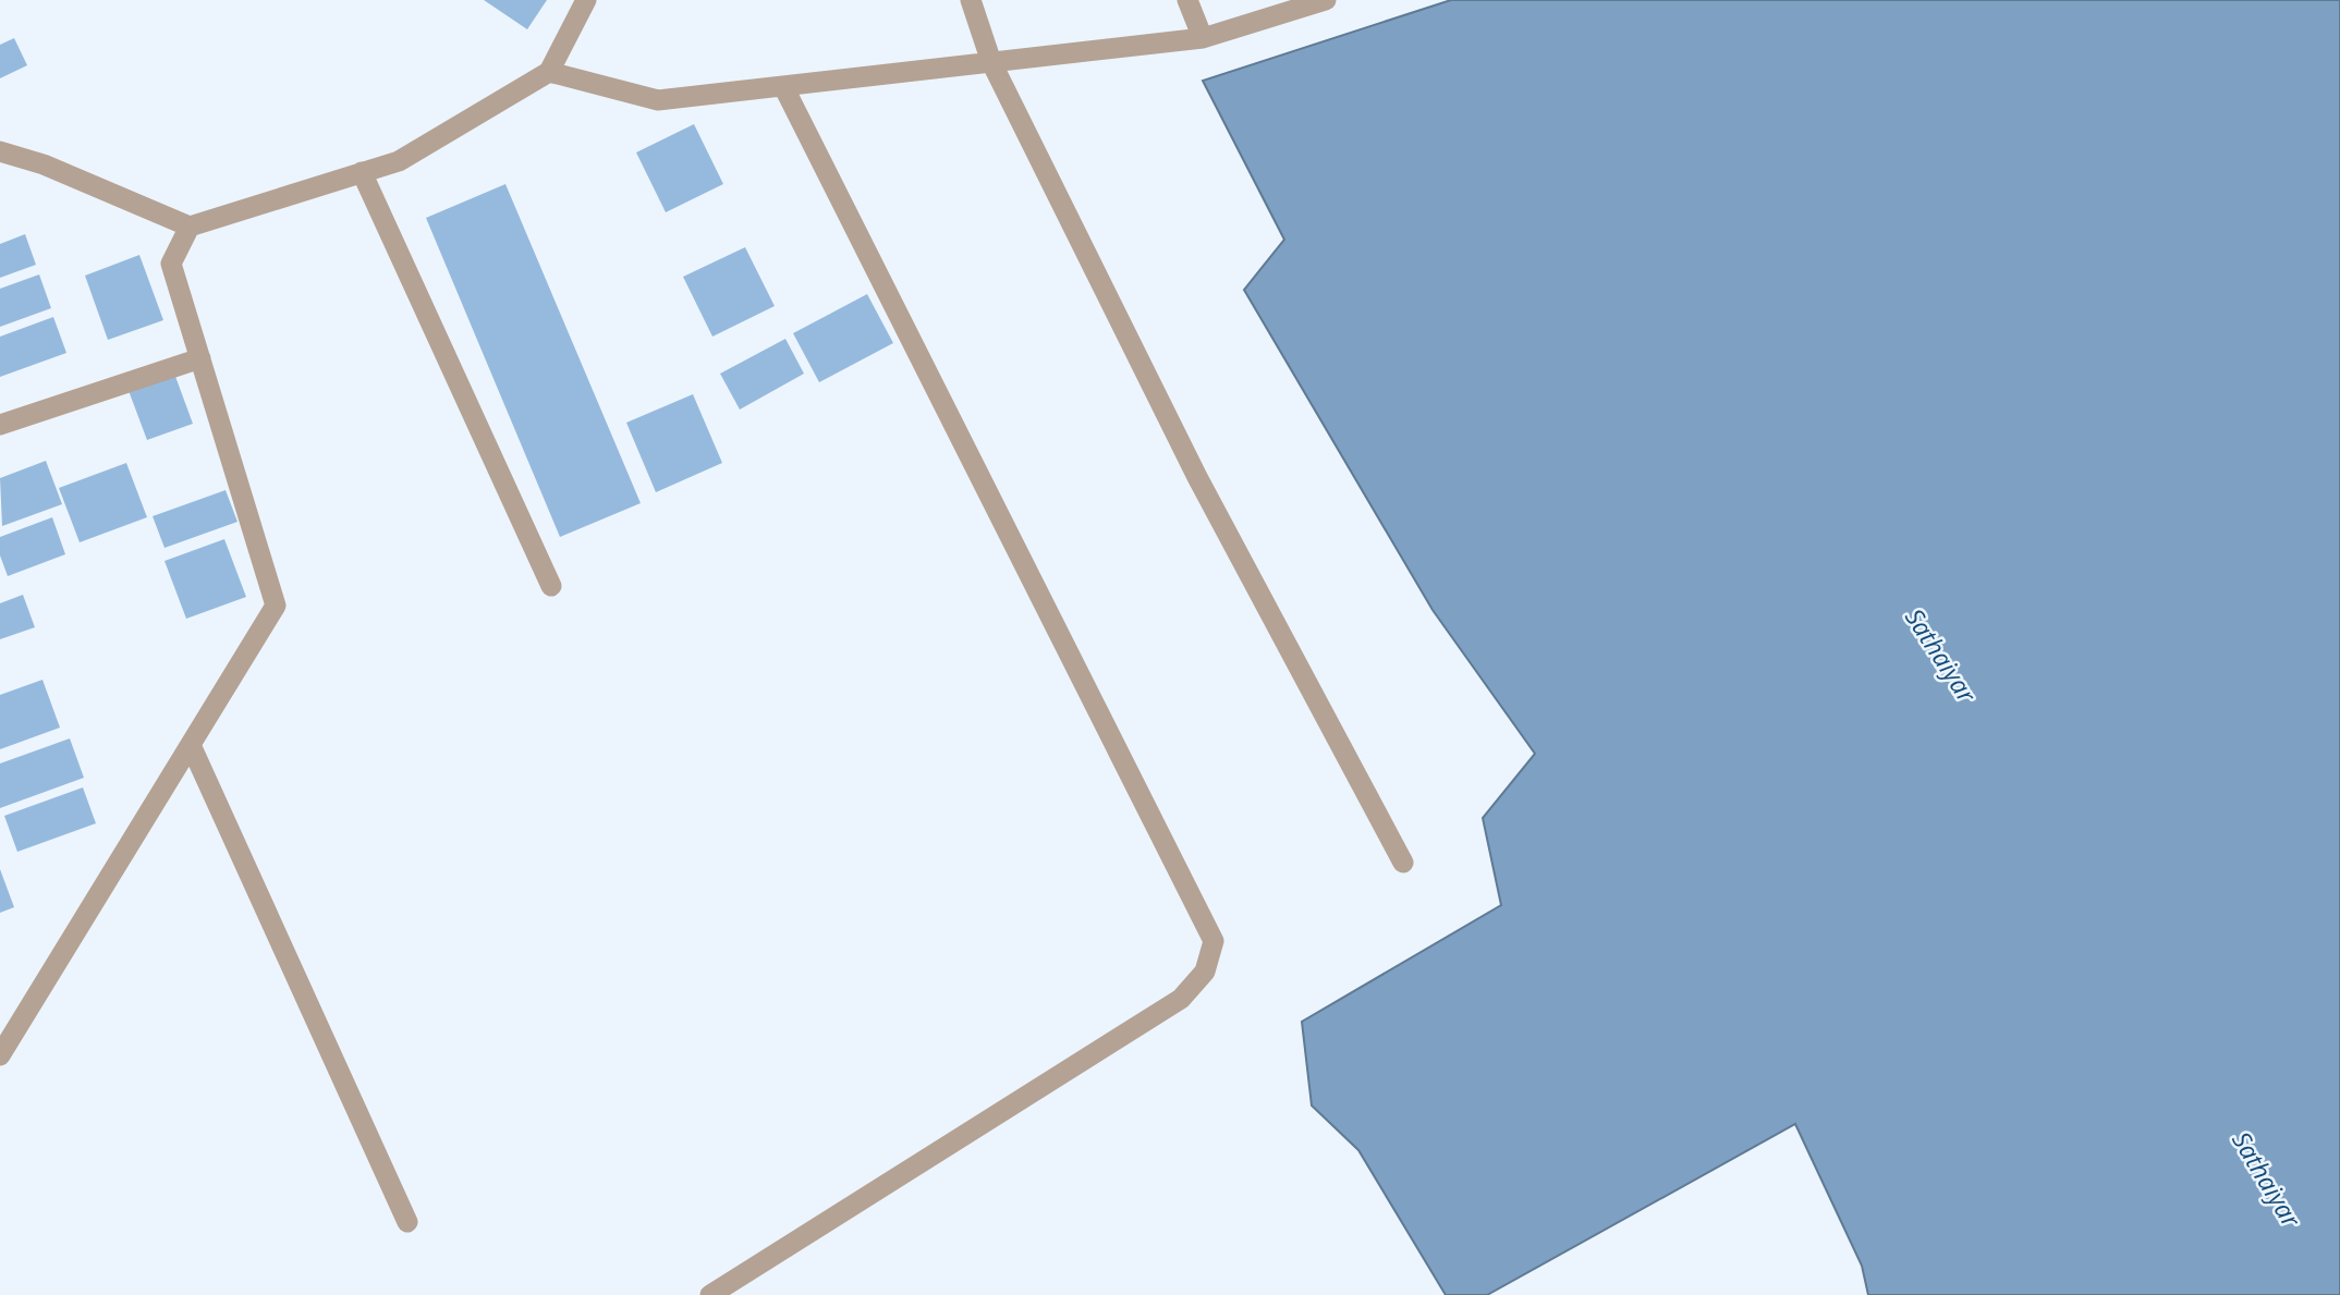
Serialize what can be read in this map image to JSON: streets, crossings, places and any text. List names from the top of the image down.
{
  "water": ["Sathaiyar"]
}
